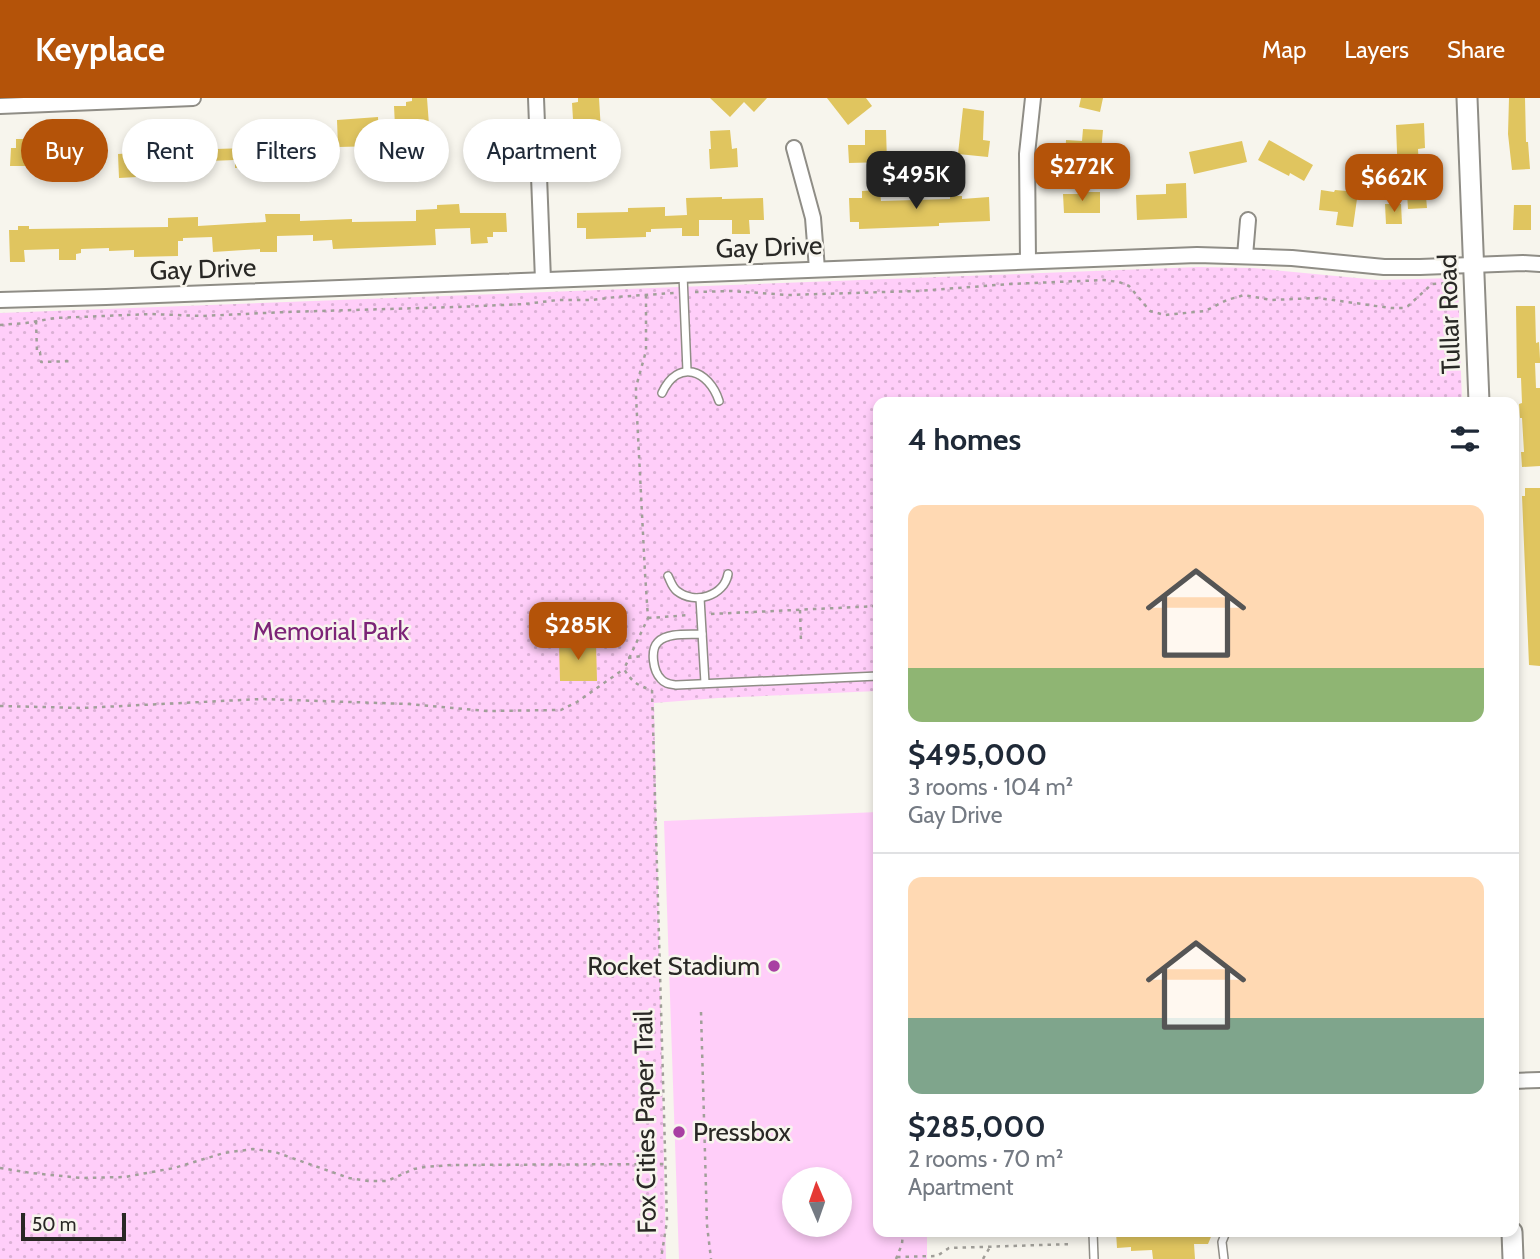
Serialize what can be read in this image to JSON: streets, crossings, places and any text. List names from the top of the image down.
{
  "streets": {
    "main road": ["Tullar Road"],
    "street": ["Gay Drive"],
    "path": ["Fox Cities Paper Trail"]
  },
  "crossings": [
    ["Gay Drive", "Tullar Road"]
  ],
  "parks": ["Memorial Park"],
  "places": ["Rocket Stadium", "Pressbox"],
  "scale_bar": "50 m",
  "north": "top",
  "page": {
    "header": "Keyplace",
    "nav": ["Map", "Layers", "Share"],
    "chip": [
      "Buy",
      "Rent",
      "Filters",
      "New",
      "Apartment"
    ],
    "price": [
      "$272K",
      "$495K",
      "$662K",
      "$285K"
    ],
    "heading": "4 homes",
    "list": [
      {
        "name": "$495,000",
        "note": "3 rooms · 104 m² · Gay Drive"
      },
      {
        "name": "$285,000",
        "note": "2 rooms · 70 m² · Apartment"
      }
    ],
    "scale": "50 m"
  }
}
